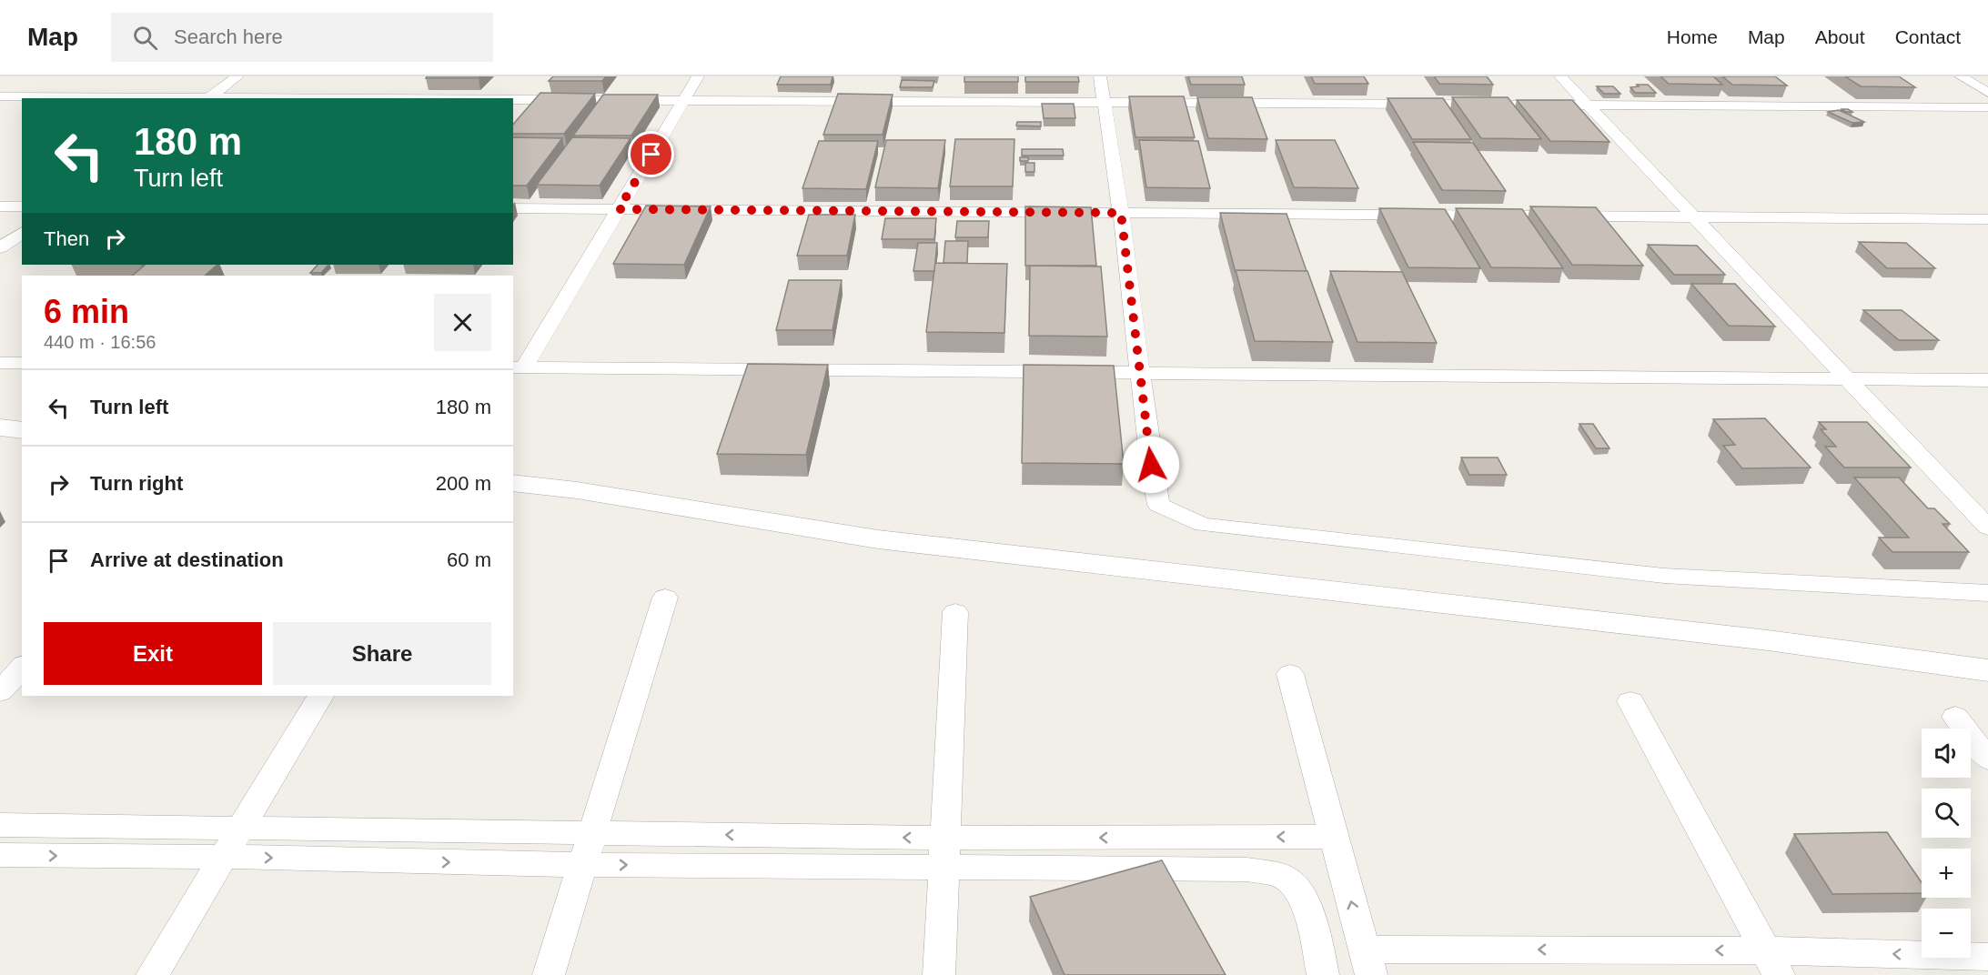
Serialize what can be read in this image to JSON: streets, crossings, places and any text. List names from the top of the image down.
{
  "page": {
    "header": "Map",
    "search": "Search here",
    "nav": [
      "Home",
      "Map",
      "About",
      "Contact"
    ],
    "turn": ["180 m", "Turn left"],
    "then": "Then",
    "heading": ["6 min", "440 m · 16:56"],
    "list": [
      {
        "name": "Turn left",
        "value": "180 m"
      },
      {
        "name": "Turn right",
        "value": "200 m"
      },
      {
        "name": "Arrive at destination",
        "value": "60 m"
      }
    ],
    "buttons": ["Exit", "Share"],
    "map_buttons": ["+", "−"]
  }
}
